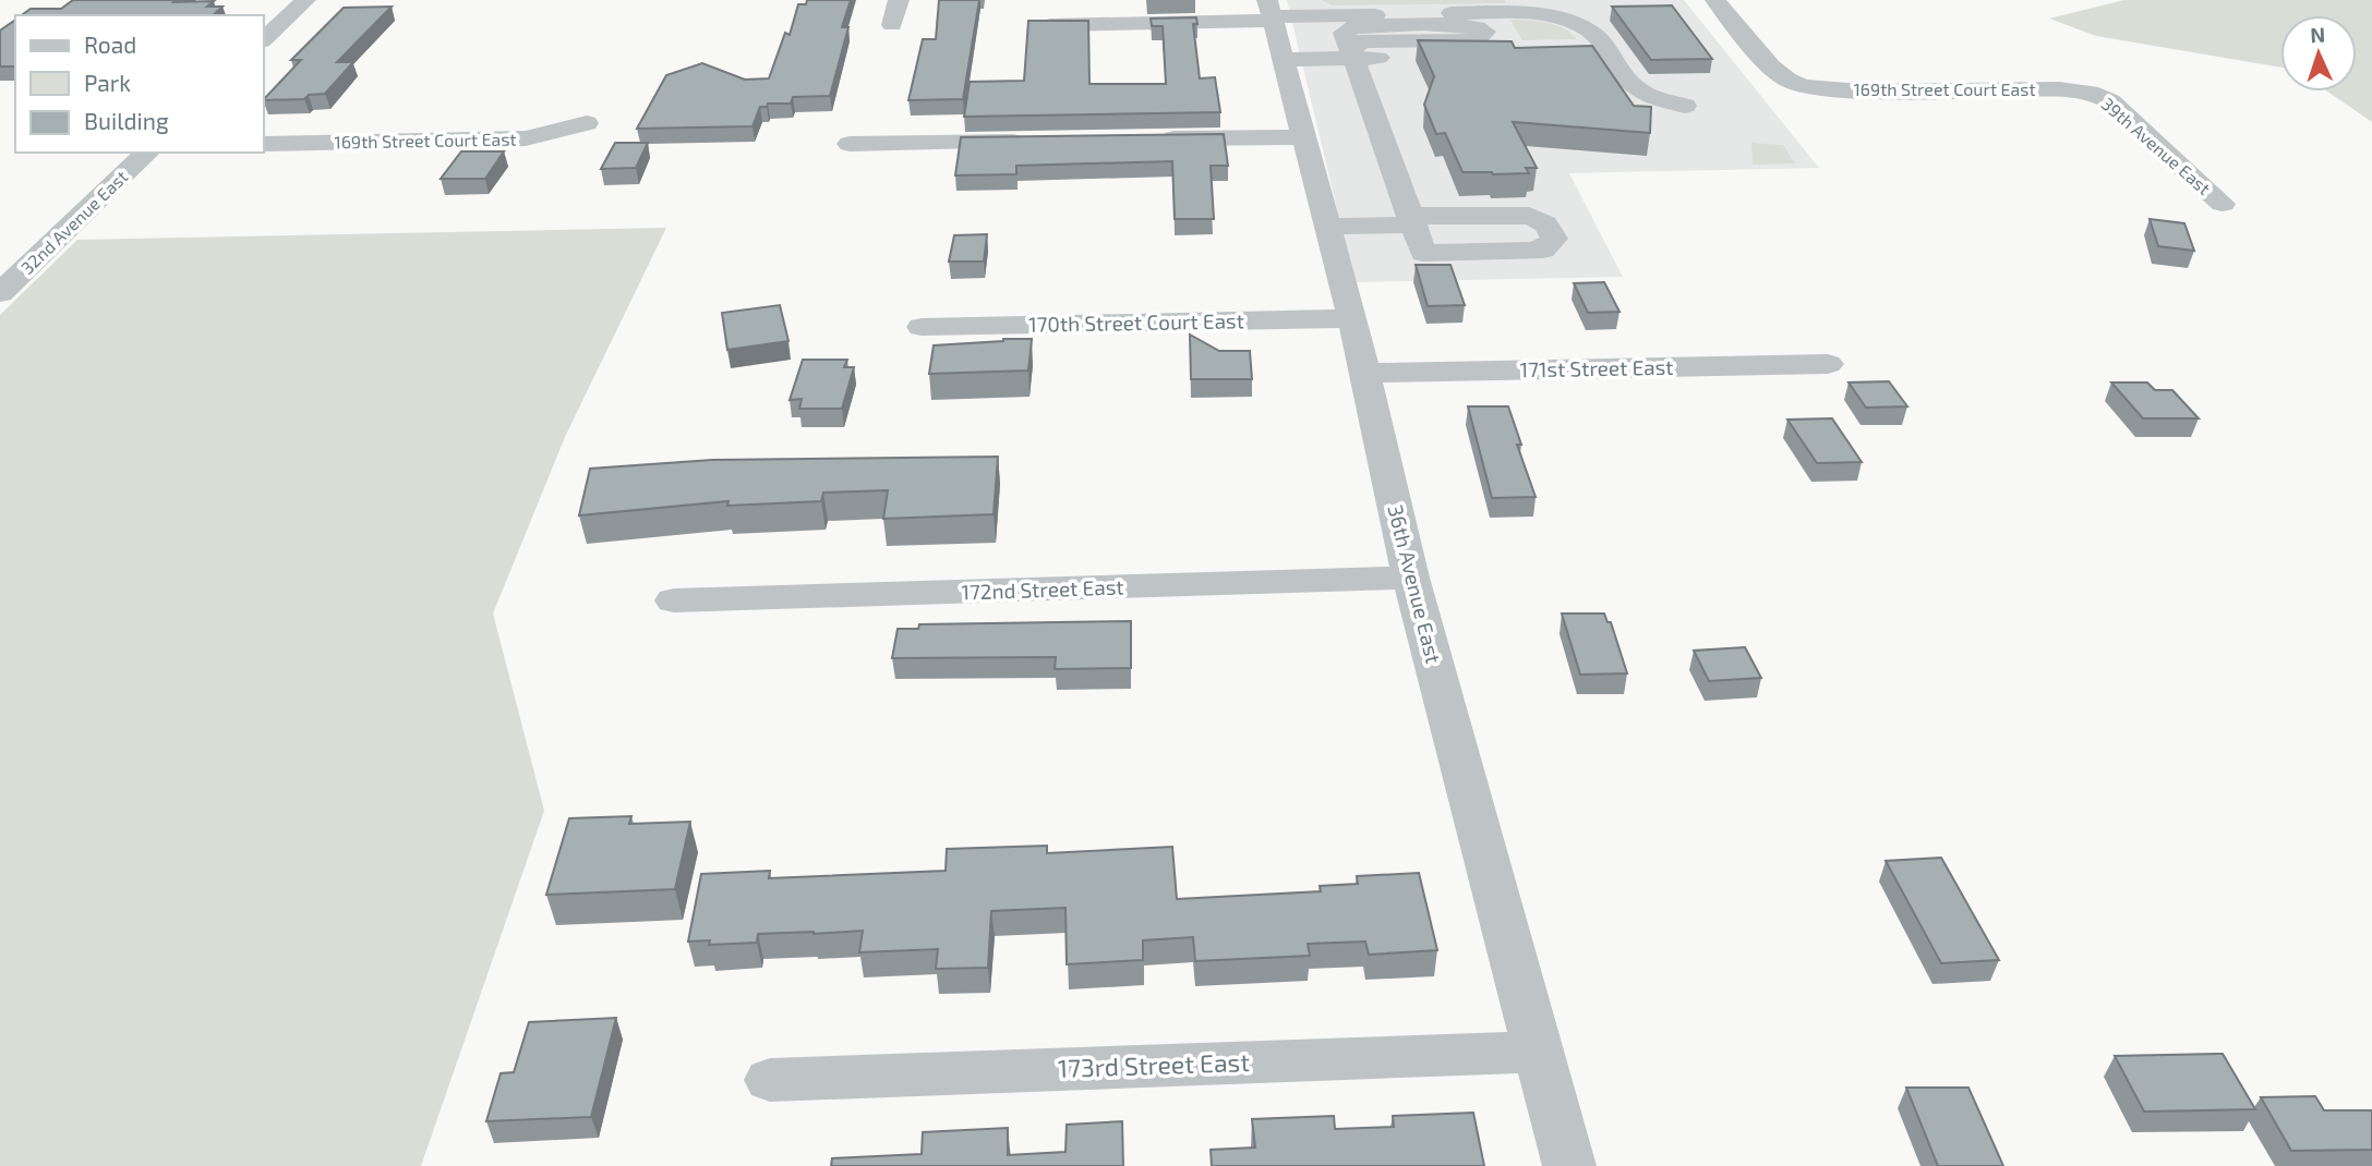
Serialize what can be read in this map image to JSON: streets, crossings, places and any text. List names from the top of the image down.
{
  "streets": {
    "street": [
      "169th Street Court East",
      "39th Avenue East",
      "32nd Avenue East",
      "170th Street Court East",
      "171st Street East",
      "36th Avenue East",
      "172nd Street East",
      "173rd Street East"
    ]
  },
  "crossings": [
    ["169th Street Court East", "39th Avenue East"],
    ["170th Street Court East", "36th Avenue East"],
    ["171st Street East", "36th Avenue East"],
    ["36th Avenue East", "172nd Street East"],
    ["36th Avenue East", "173rd Street East"]
  ],
  "legend": ["Road", "Park", "Building"],
  "north": "top"
}
